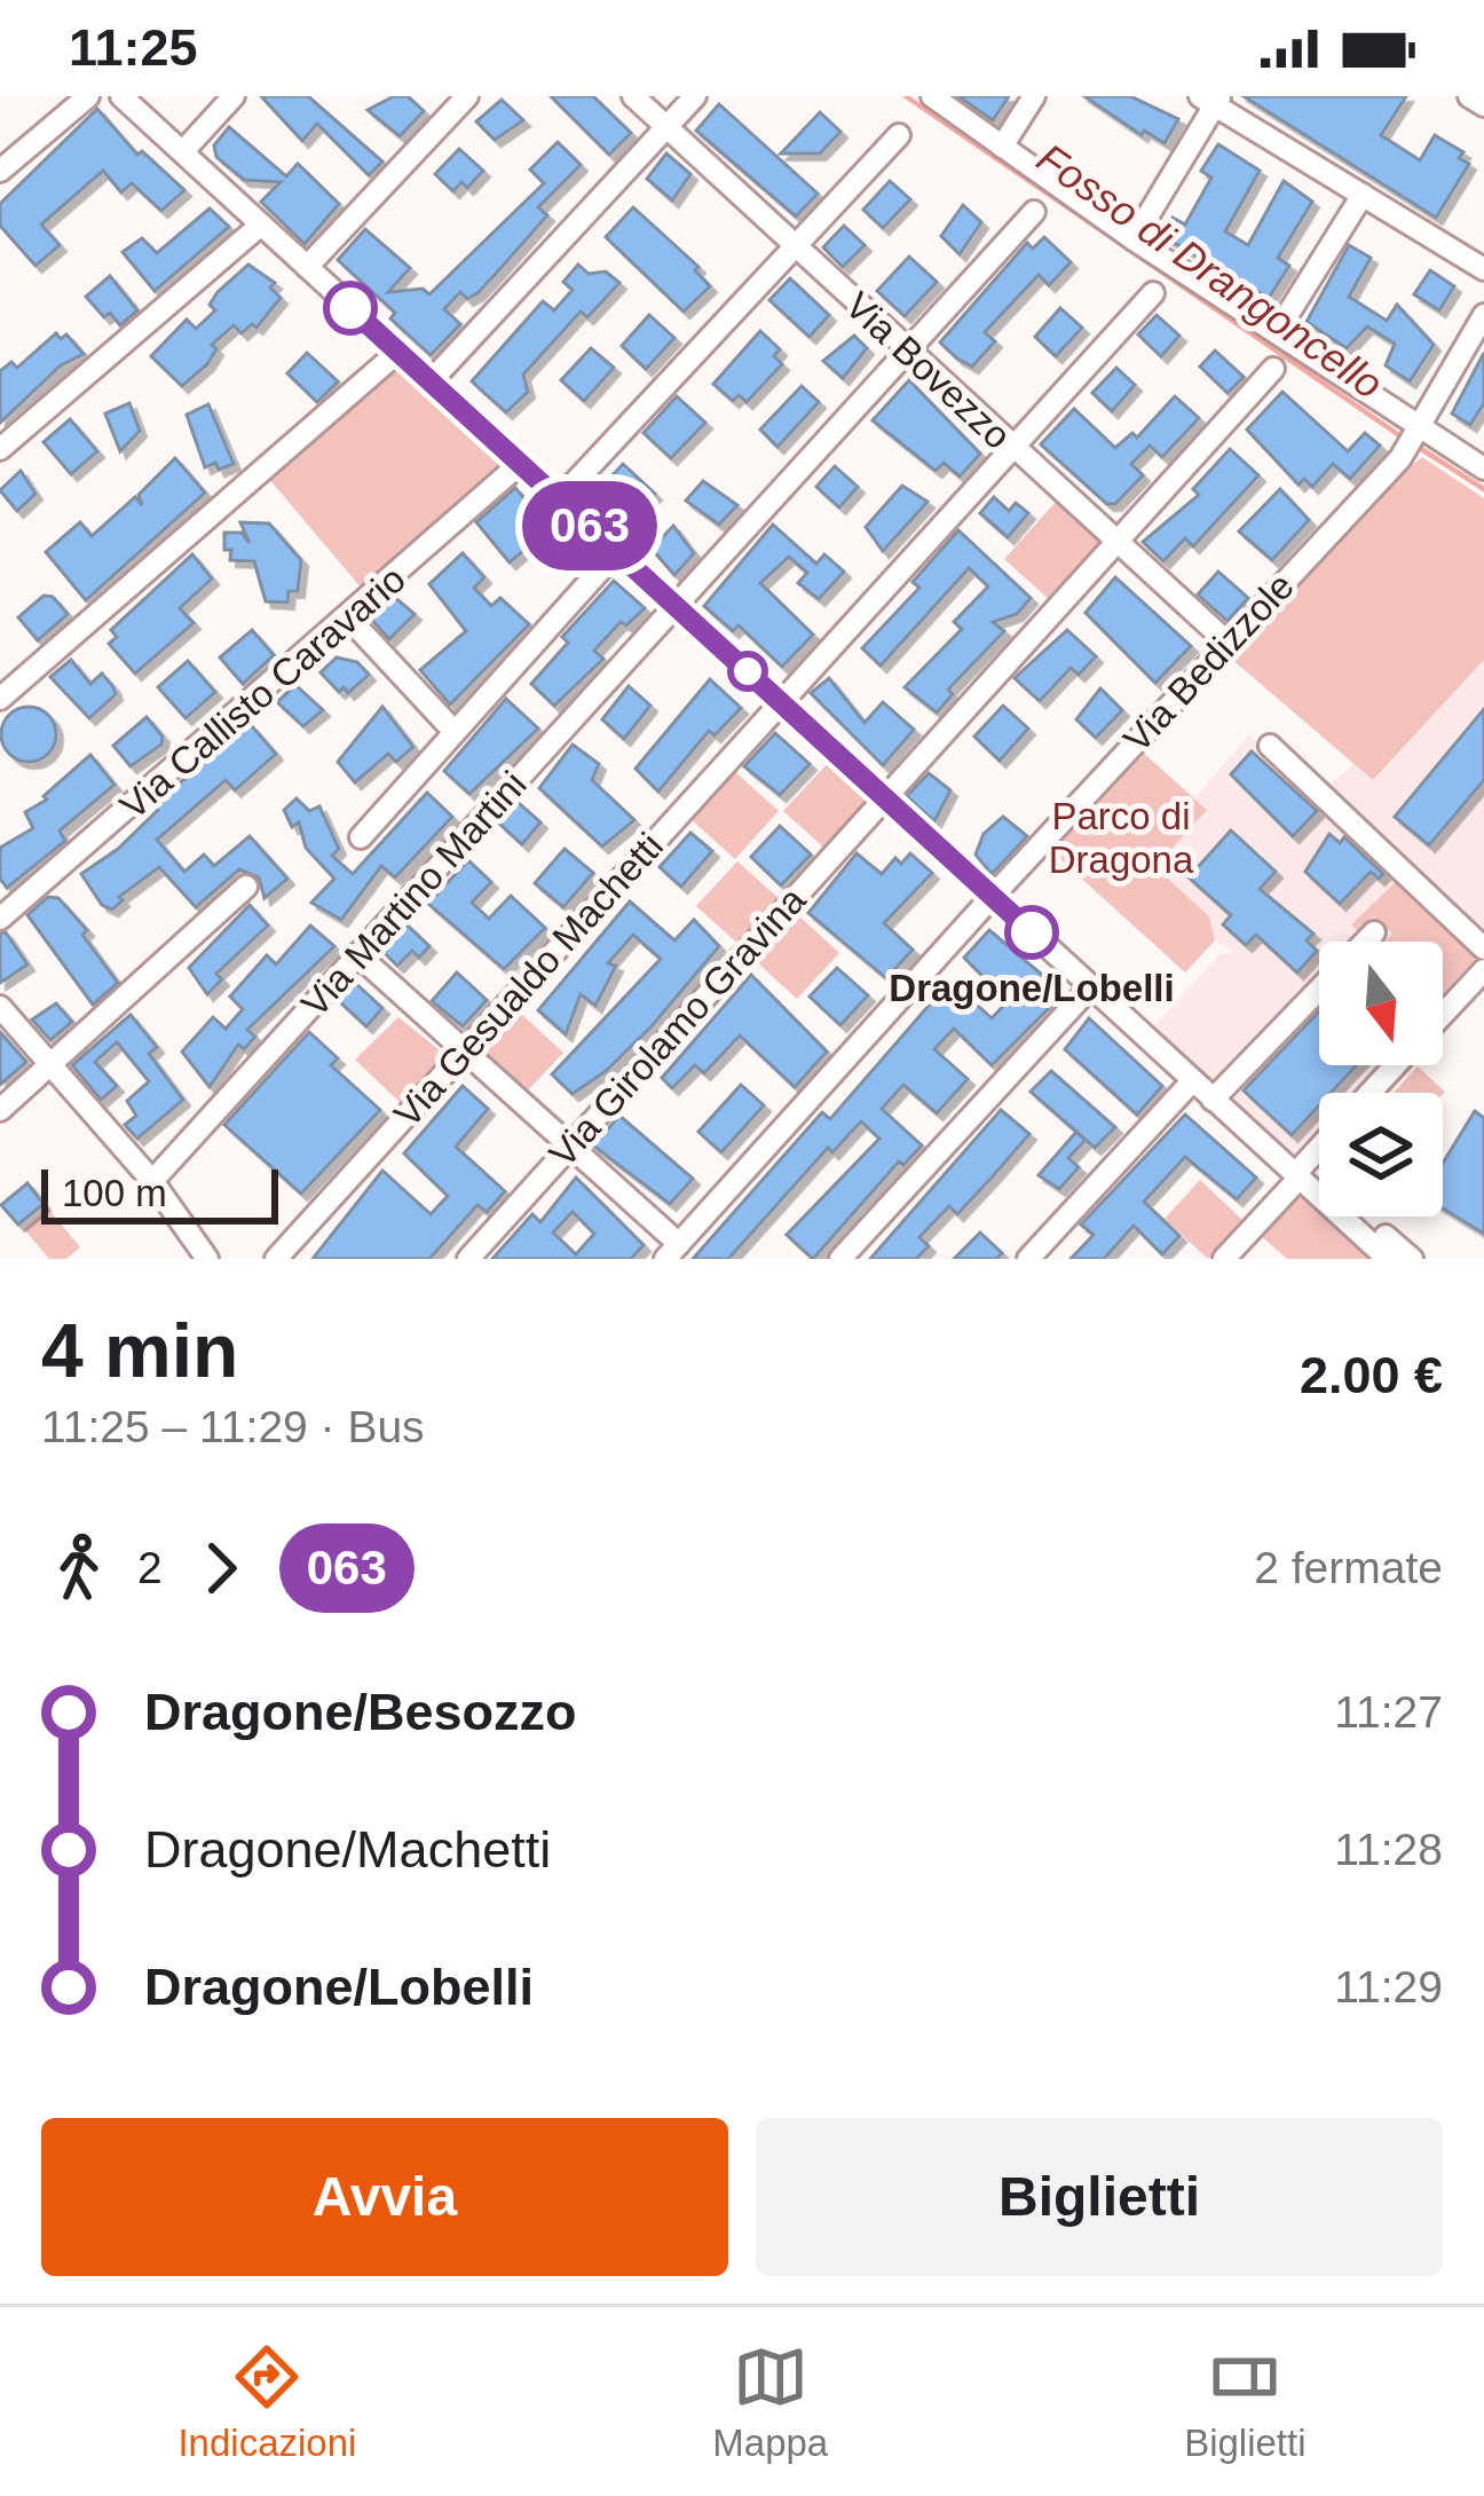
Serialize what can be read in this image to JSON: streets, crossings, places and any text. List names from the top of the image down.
{
  "streets": {
    "street": [
      "Via Bovezzo",
      "Via Bedizzole",
      "Via Callisto Caravario",
      "Via Martino Martini",
      "Via Gesualdo Machetti",
      "Via Girolamo Gravina"
    ]
  },
  "crossings": [
    ["Via Bovezzo", "Via Bedizzole"],
    ["Via Bovezzo", "Via Martino Martini"],
    ["Via Bovezzo", "Via Gesualdo Machetti"],
    ["Via Bovezzo", "Via Girolamo Gravina"]
  ],
  "water": ["Fosso di Drangoncello"],
  "parks": ["Parco di Dragona"],
  "places": ["Dragone/Lobelli"],
  "lines": ["bus line 063"],
  "scale_bar": "100 m",
  "north": "bottom",
  "page": {
    "status": "11:25",
    "on_map": "063",
    "scale": "100 m",
    "heading": ["4 min", "11:25 – 11:29 · Bus", "2.00 €"],
    "legs": ["2", "063", "2 fermate"],
    "list": [
      {
        "name": "Dragone/Besozzo",
        "value": "11:27"
      },
      {
        "name": "Dragone/Machetti",
        "value": "11:28"
      },
      {
        "name": "Dragone/Lobelli",
        "value": "11:29"
      }
    ],
    "buttons": ["Avvia", "Biglietti"],
    "tabs": ["Indicazioni", "Mappa", "Biglietti"]
  }
}
